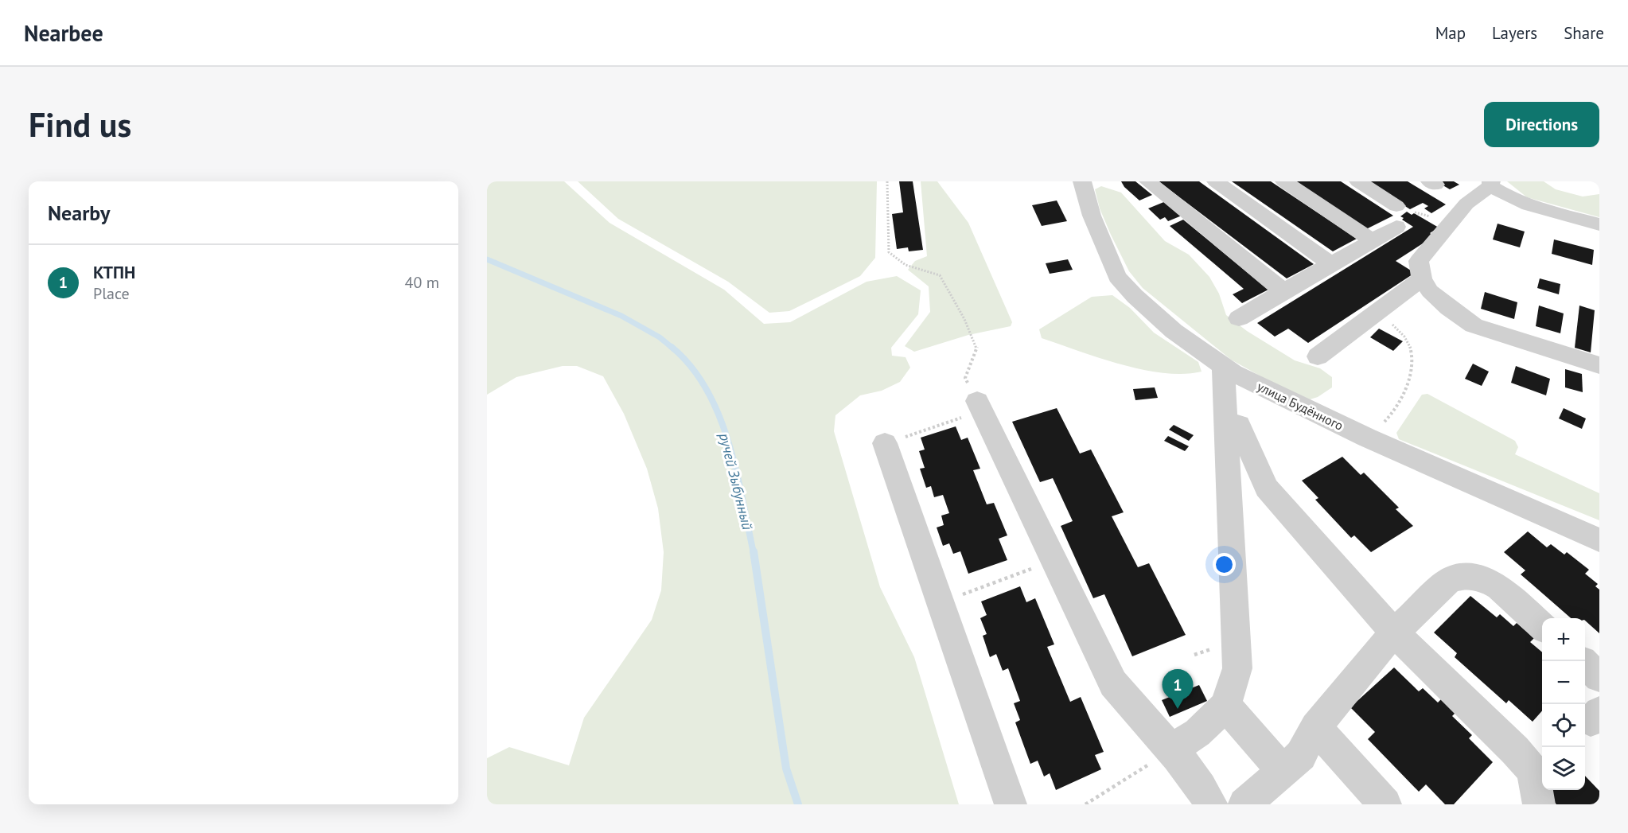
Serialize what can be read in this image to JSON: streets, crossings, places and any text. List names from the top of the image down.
{
  "streets": {
    "street": ["улица Будённого"]
  },
  "water": ["ручей Зыбунный"],
  "page": {
    "header": "Nearbee",
    "nav": ["Map", "Layers", "Share"],
    "buttons": "Directions",
    "title": "Find us",
    "heading": "Nearby",
    "list": [
      {
        "mark": "1",
        "name": "КТПН",
        "note": "Place",
        "value": "40 m"
      }
    ],
    "map_buttons": ["+", "−"],
    "pins": "1"
  }
}
